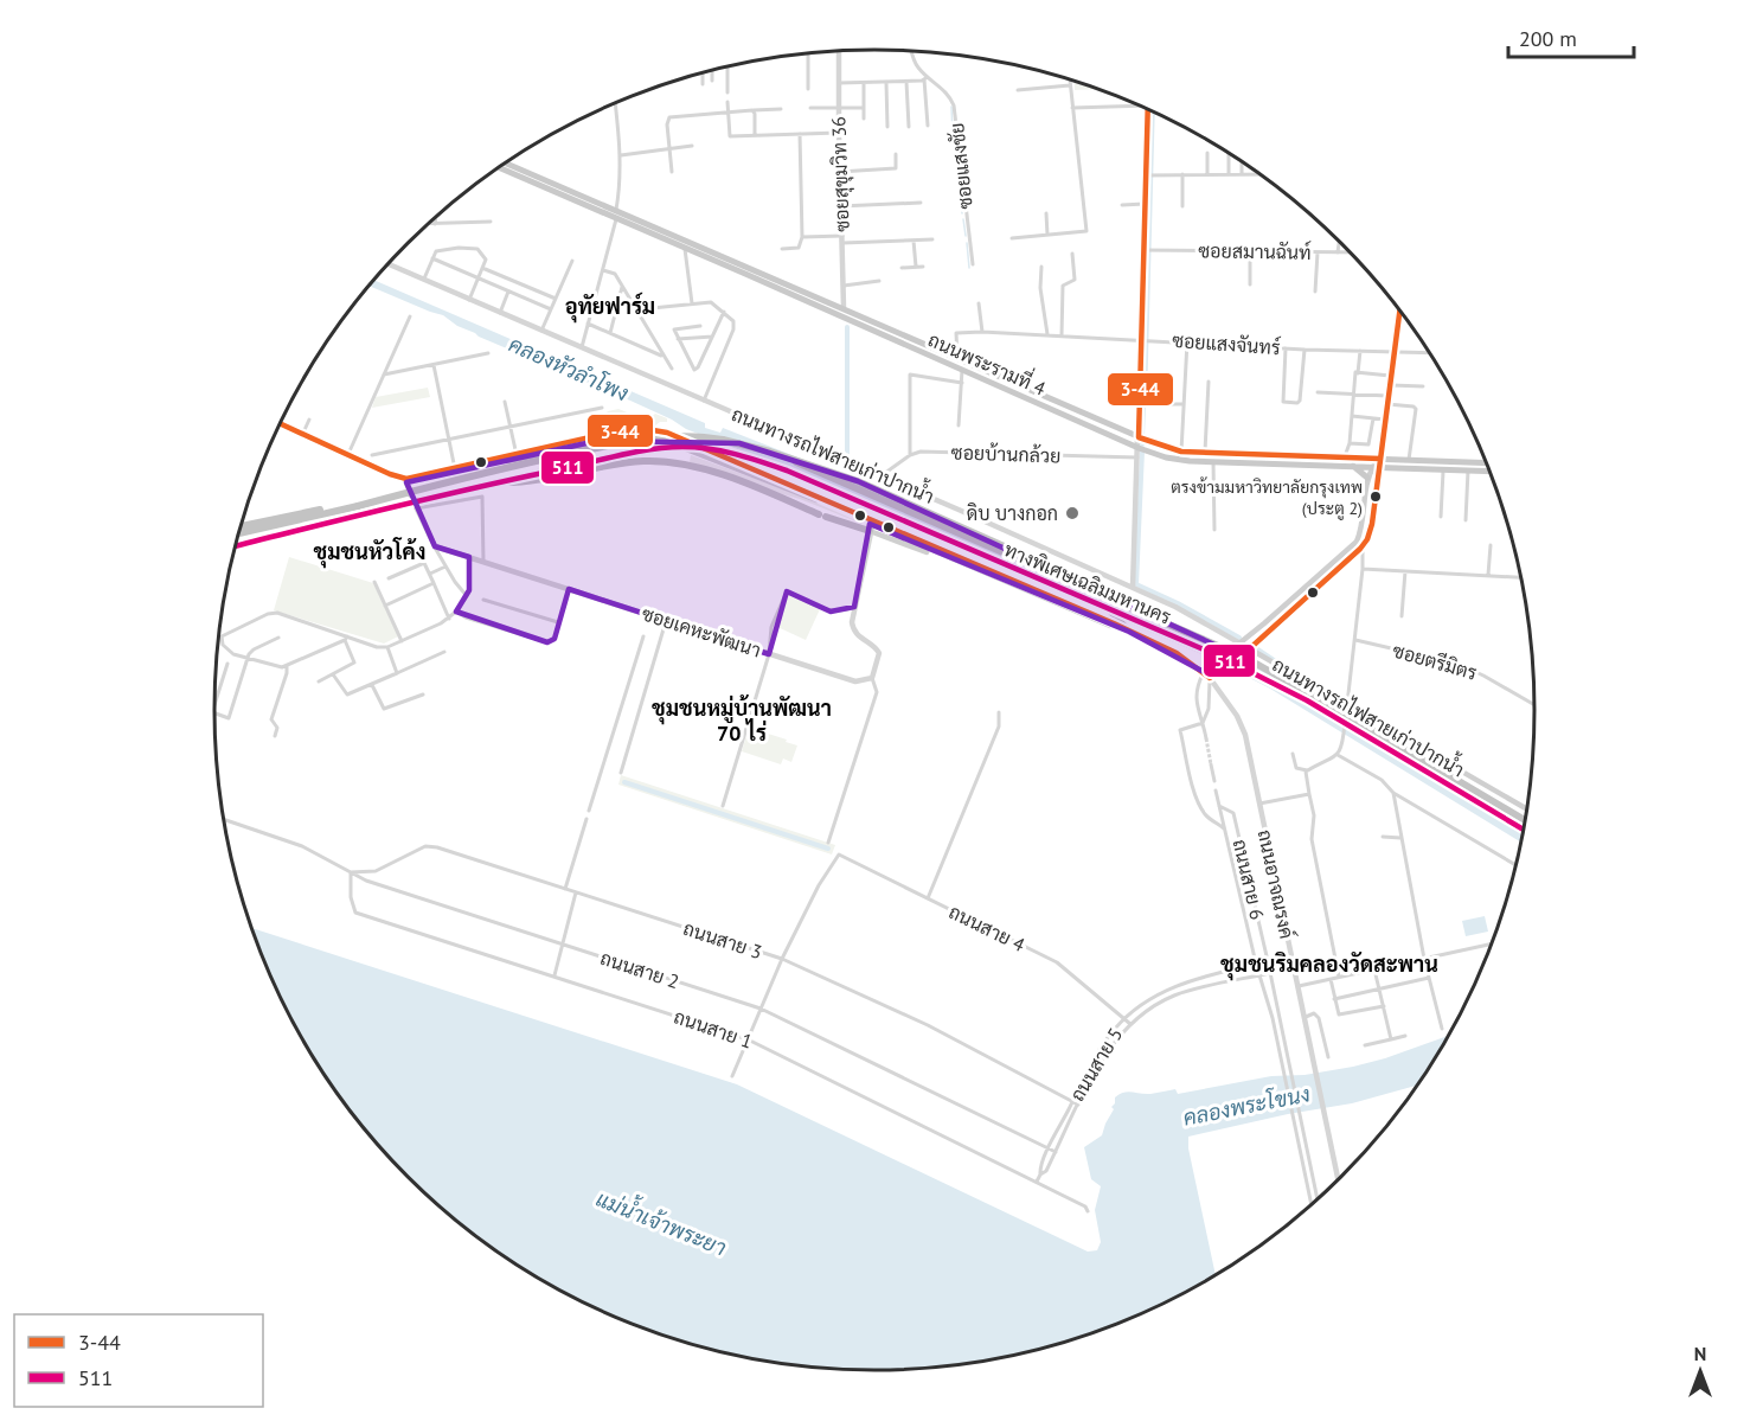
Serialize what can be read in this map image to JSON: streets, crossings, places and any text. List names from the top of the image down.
{
  "streets": {
    "highway": ["ทางพิเศษเฉลิมมหานคร"],
    "main road": ["ถนนพระรามที่ 4", "ถนนทางรถไฟสายเก่าปากน้ำ", "ถนนอาจณรงค์"],
    "street": [
      "ซอยแสงชัย",
      "ซอยสุขุมวิท 36",
      "ซอยสมานฉันท์",
      "ซอยแสงจันทร์",
      "ซอยบ้านกล้วย",
      "ซอยเคหะพัฒนา",
      "ซอยตรีมิตร",
      "ถนนสาย 6",
      "ถนนสาย 4",
      "ถนนสาย 3",
      "ถนนสาย 2",
      "ถนนสาย 1",
      "ถนนสาย 5"
    ]
  },
  "crossings": [
    ["ซอยสุขุมวิท 36", "ถนนพระรามที่ 4"],
    ["ซอยแสงจันทร์", "ถนนพระรามที่ 4"],
    ["ซอยบ้านกล้วย", "ถนนทางรถไฟสายเก่าปากน้ำ"],
    ["ถนนสาย 6", "ถนนสาย 5"],
    ["ถนนสาย 4", "ถนนสาย 3"],
    ["ถนนสาย 4", "ถนนสาย 5"],
    ["ถนนสาย 3", "ถนนสาย 2"],
    ["ถนนสาย 3", "ถนนสาย 1"],
    ["ถนนสาย 3", "ถนนสาย 5"],
    ["ถนนสาย 2", "ถนนสาย 1"],
    ["ถนนสาย 2", "ถนนสาย 5"],
    ["ถนนสาย 1", "ถนนสาย 5"]
  ],
  "districts": [
    "อุทัยฟาร์ม",
    "ชุมชนหัวโค้ง",
    "ชุมชนหมู่บ้านพัฒนา 70 ไร่",
    "ชุมชนริมคลองวัดสะพาน"
  ],
  "water": ["คลองหัวลำโพง", "คลองพระโขนง", "แม่น้ำเจ้าพระยา"],
  "places": ["ตรงข้ามมหาวิทยาลัยกรุงเทพ (ประตู 2)", "ดิบ บางกอก"],
  "lines": ["transit line 3-44", "transit line 511"],
  "legend": ["3-44", "511"],
  "scale_bar": "200 m",
  "north": "top"
}
